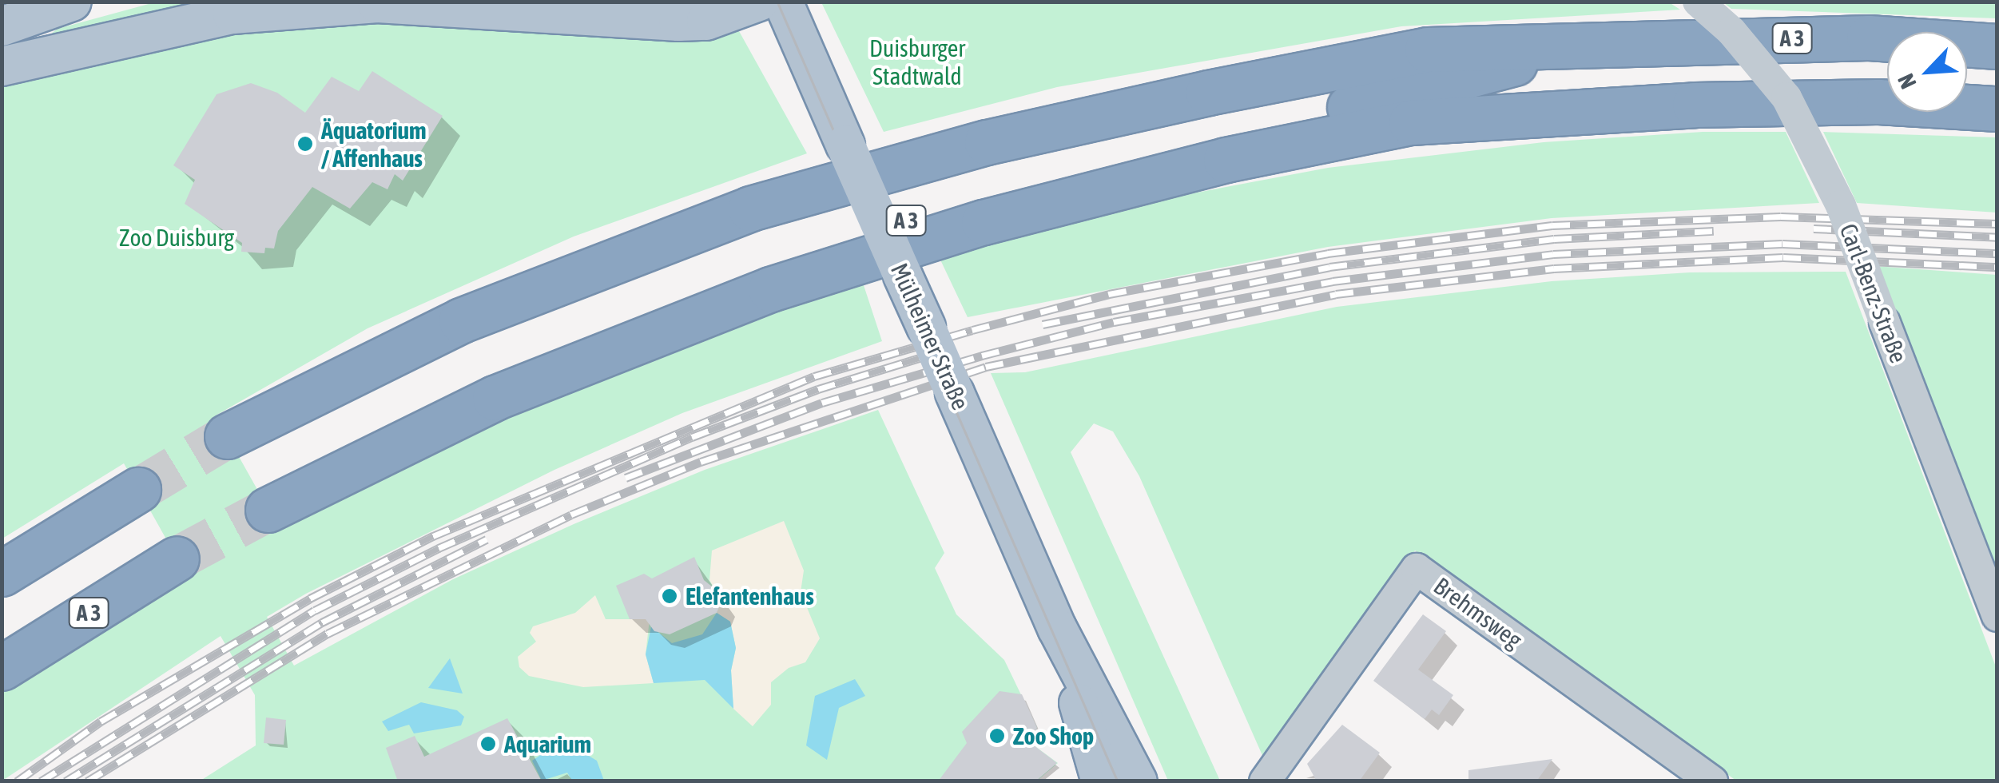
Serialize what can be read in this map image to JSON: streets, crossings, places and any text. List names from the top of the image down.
{
  "streets": {
    "highway": ["A 3"],
    "main road": ["Mülheimer Straße"],
    "street": ["Carl-Benz-Straße", "Brehmsweg"]
  },
  "parks": ["Duisburger Stadtwald", "Zoo Duisburg"],
  "places": [
    "Äquatorium / Affenhaus",
    "Elefantenhaus",
    "Zoo Shop",
    "Aquarium"
  ],
  "north": "bottom left"
}
